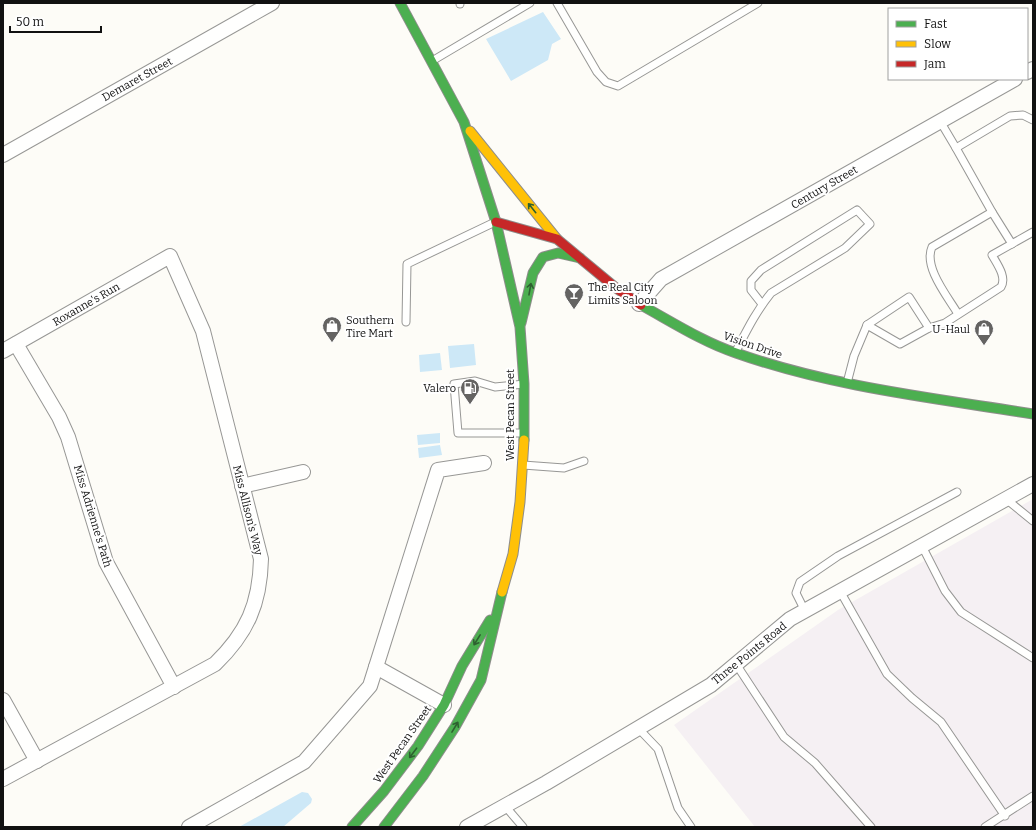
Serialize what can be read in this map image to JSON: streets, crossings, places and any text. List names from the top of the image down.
{
  "streets": {
    "main road": ["Vision Drive", "West Pecan Street"],
    "street": [
      "Demaret Street",
      "Century Street",
      "Roxanne's Run",
      "Miss Allison's Way",
      "Miss Adrienne's Path",
      "Three Points Road"
    ]
  },
  "crossings": [
    ["Century Street", "Vision Drive"],
    ["Roxanne's Run", "Miss Allison's Way"],
    ["Roxanne's Run", "Miss Adrienne's Path"],
    ["Vision Drive", "West Pecan Street"],
    ["Miss Allison's Way", "Miss Adrienne's Path"]
  ],
  "places": {
    "bar": ["The Real City Limits Saloon"],
    "shop": ["Southern Tire Mart", "U-Haul"],
    "fuel station": ["Valero"]
  },
  "legend": ["Fast", "Slow", "Jam"],
  "scale_bar": "50 m"
}
